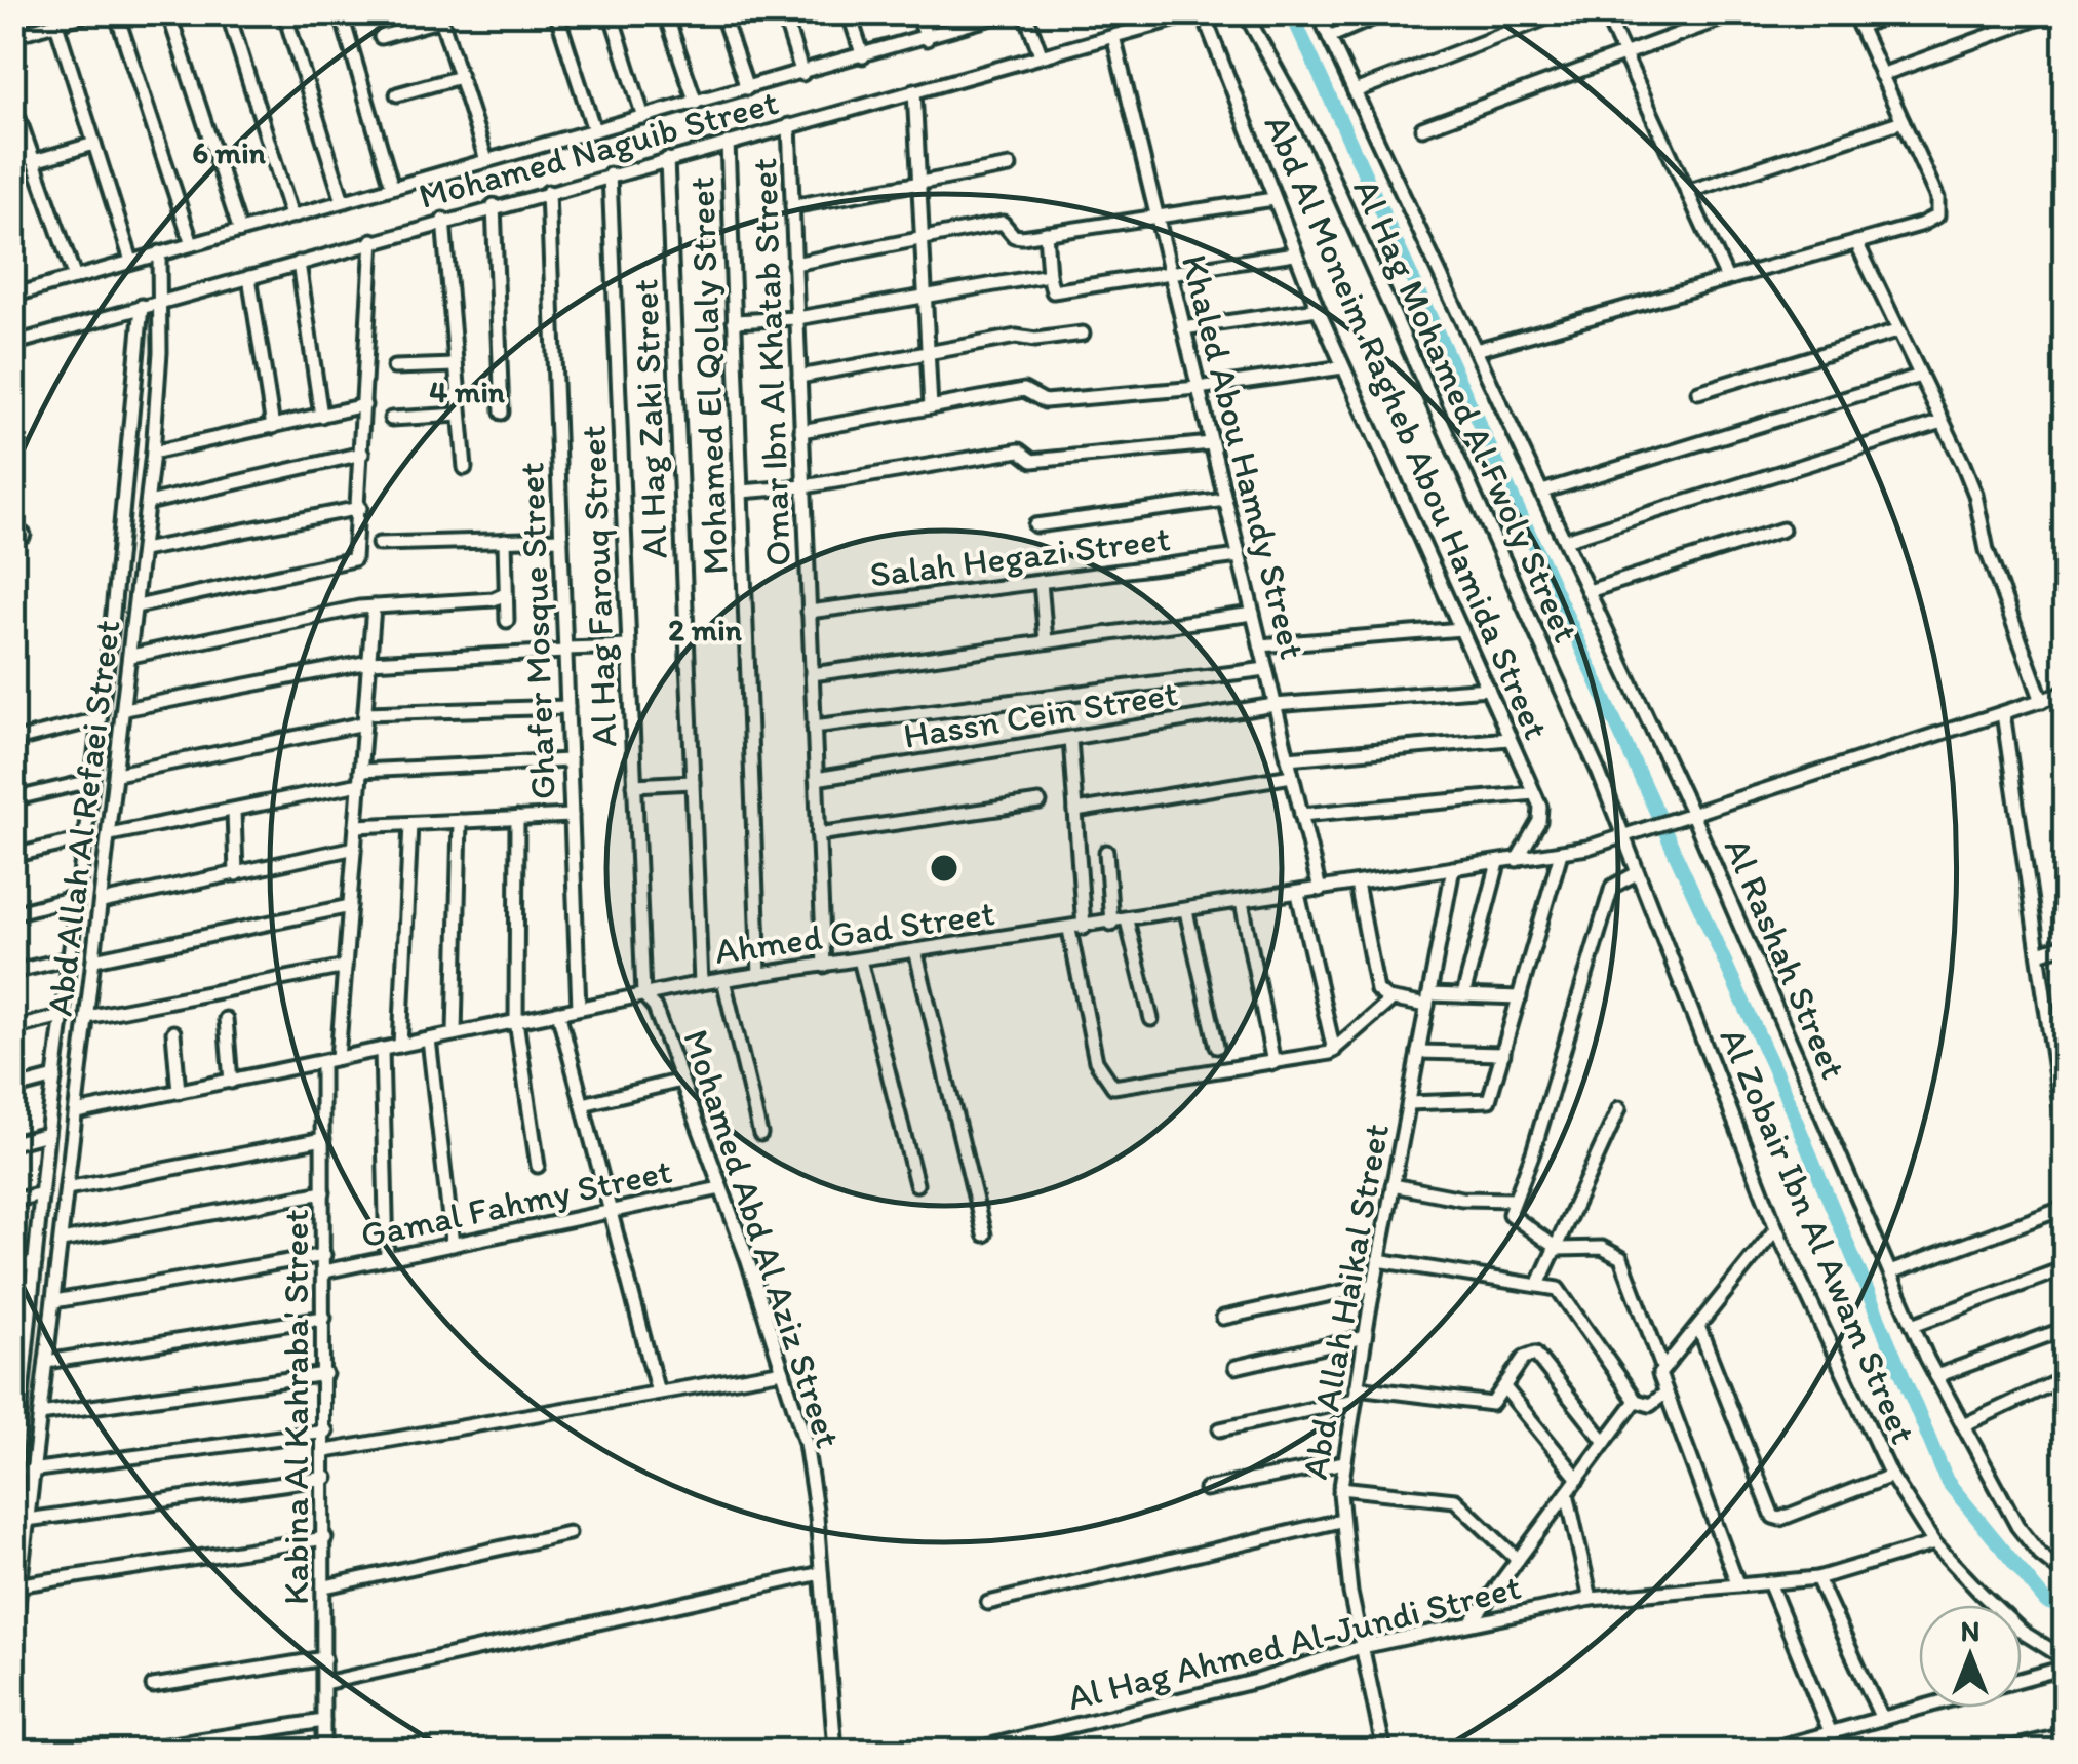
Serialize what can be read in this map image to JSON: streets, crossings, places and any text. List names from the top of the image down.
{
  "streets": {
    "street": [
      "Mohamed Naguib Street",
      "Omar Ibn Al Khatab Street",
      "Mohamed El Qolaly Street",
      "Al Hag Mohamed Al Fwoly Street",
      "Al Hag Zaki Street",
      "Abd Al Moneim Ragheb Abou Hamida Street",
      "Khaled Abou Hamdy Street",
      "Salah Hegazi Street",
      "Al Hag Farouq Street",
      "Ghafer Mosque Street",
      "Hassn Cein Street",
      "Abd Allah Al Refaei Street",
      "Ahmed Gad Street",
      "Al Rashah Street",
      "Gamal Fahmy Street",
      "Al Zobair Ibn Al Awam Street",
      "Mohamed Abd Al Aziz Street",
      "Abd Allah Haikal Street",
      "Kabina Al Kahraba' Street",
      "Al Hag Ahmed Al-Jundi Street"
    ]
  },
  "crossings": [
    ["Mohamed Naguib Street", "Omar Ibn Al Khatab Street"],
    ["Mohamed Naguib Street", "Mohamed El Qolaly Street"],
    ["Mohamed Naguib Street", "Al Hag Zaki Street"],
    ["Mohamed Naguib Street", "Abd Al Moneim Ragheb Abou Hamida Street"],
    ["Mohamed Naguib Street", "Khaled Abou Hamdy Street"],
    ["Mohamed Naguib Street", "Al Hag Farouq Street"],
    ["Mohamed Naguib Street", "Ghafer Mosque Street"],
    ["Mohamed Naguib Street", "Abd Allah Al Refaei Street"],
    ["Omar Ibn Al Khatab Street", "Salah Hegazi Street"],
    ["Omar Ibn Al Khatab Street", "Hassn Cein Street"],
    ["Omar Ibn Al Khatab Street", "Ahmed Gad Street"],
    ["Mohamed El Qolaly Street", "Ahmed Gad Street"],
    ["Al Hag Mohamed Al Fwoly Street", "Ahmed Gad Street"],
    ["Al Hag Mohamed Al Fwoly Street", "Al Zobair Ibn Al Awam Street"],
    ["Al Hag Zaki Street", "Ahmed Gad Street"],
    ["Abd Al Moneim Ragheb Abou Hamida Street", "Hassn Cein Street"],
    ["Abd Al Moneim Ragheb Abou Hamida Street", "Ahmed Gad Street"],
    ["Khaled Abou Hamdy Street", "Salah Hegazi Street"],
    ["Khaled Abou Hamdy Street", "Hassn Cein Street"],
    ["Khaled Abou Hamdy Street", "Ahmed Gad Street"],
    ["Al Hag Farouq Street", "Ahmed Gad Street"],
    ["Al Hag Farouq Street", "Mohamed Abd Al Aziz Street"],
    ["Ghafer Mosque Street", "Ahmed Gad Street"],
    ["Abd Allah Al Refaei Street", "Ahmed Gad Street"],
    ["Ahmed Gad Street", "Al Rashah Street"],
    ["Ahmed Gad Street", "Al Zobair Ibn Al Awam Street"],
    ["Ahmed Gad Street", "Mohamed Abd Al Aziz Street"],
    ["Ahmed Gad Street", "Abd Allah Haikal Street"],
    ["Ahmed Gad Street", "Kabina Al Kahraba' Street"],
    ["Gamal Fahmy Street", "Mohamed Abd Al Aziz Street"],
    ["Gamal Fahmy Street", "Kabina Al Kahraba' Street"],
    ["Al Zobair Ibn Al Awam Street", "Al Hag Ahmed Al-Jundi Street"],
    ["Abd Allah Haikal Street", "Al Hag Ahmed Al-Jundi Street"]
  ],
  "north": "top",
  "rings": ["6 min", "4 min", "2 min"]
}
